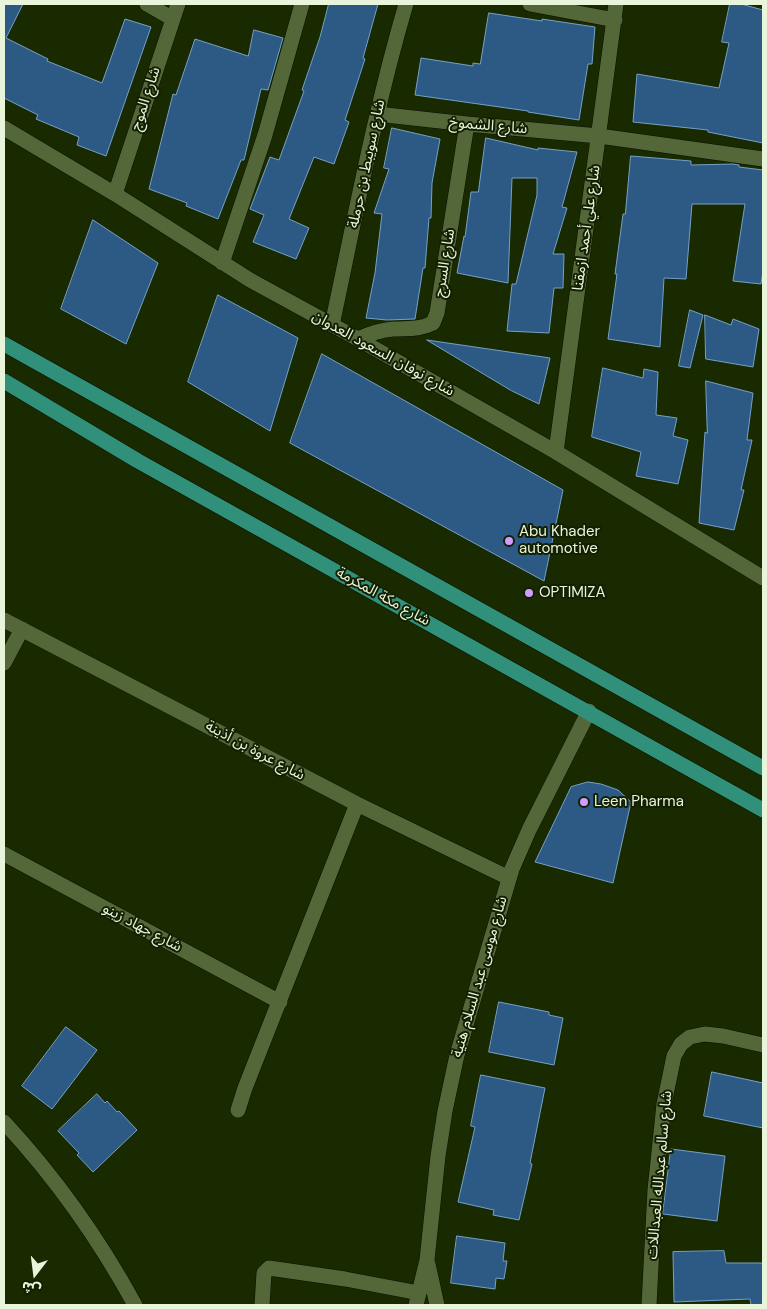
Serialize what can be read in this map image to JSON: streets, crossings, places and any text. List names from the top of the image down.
{
  "streets": {
    "main road": ["شارع مكة المكرمة"],
    "street": [
      "شارع الموج",
      "شارع الشموخ",
      "شارع سويبط بن حرملة",
      "شارع علي أحمد ازمقنا",
      "شارع السرج",
      "شارع نوفان السعود العدوان",
      "شارع عروة بن أذينة",
      "شارع جهاد زينو",
      "شارع موسى عبد السلام هنية",
      "شارع سالم عبدالله العبداللات"
    ]
  },
  "crossings": [
    ["شارع الموج", "شارع نوفان السعود العدوان"],
    ["شارع الشموخ", "شارع سويبط بن حرملة"],
    ["شارع الشموخ", "شارع علي أحمد ازمقنا"],
    ["شارع الشموخ", "شارع السرج"],
    ["شارع سويبط بن حرملة", "شارع نوفان السعود العدوان"],
    ["شارع علي أحمد ازمقنا", "شارع نوفان السعود العدوان"],
    ["شارع السرج", "شارع نوفان السعود العدوان"],
    ["شارع مكة المكرمة", "شارع موسى عبد السلام هنية"],
    ["شارع عروة بن أذينة", "شارع موسى عبد السلام هنية"]
  ],
  "places": ["Abu Khader automotive", "OPTIMIZA", "Leen Pharma"],
  "north": "bottom"
}
